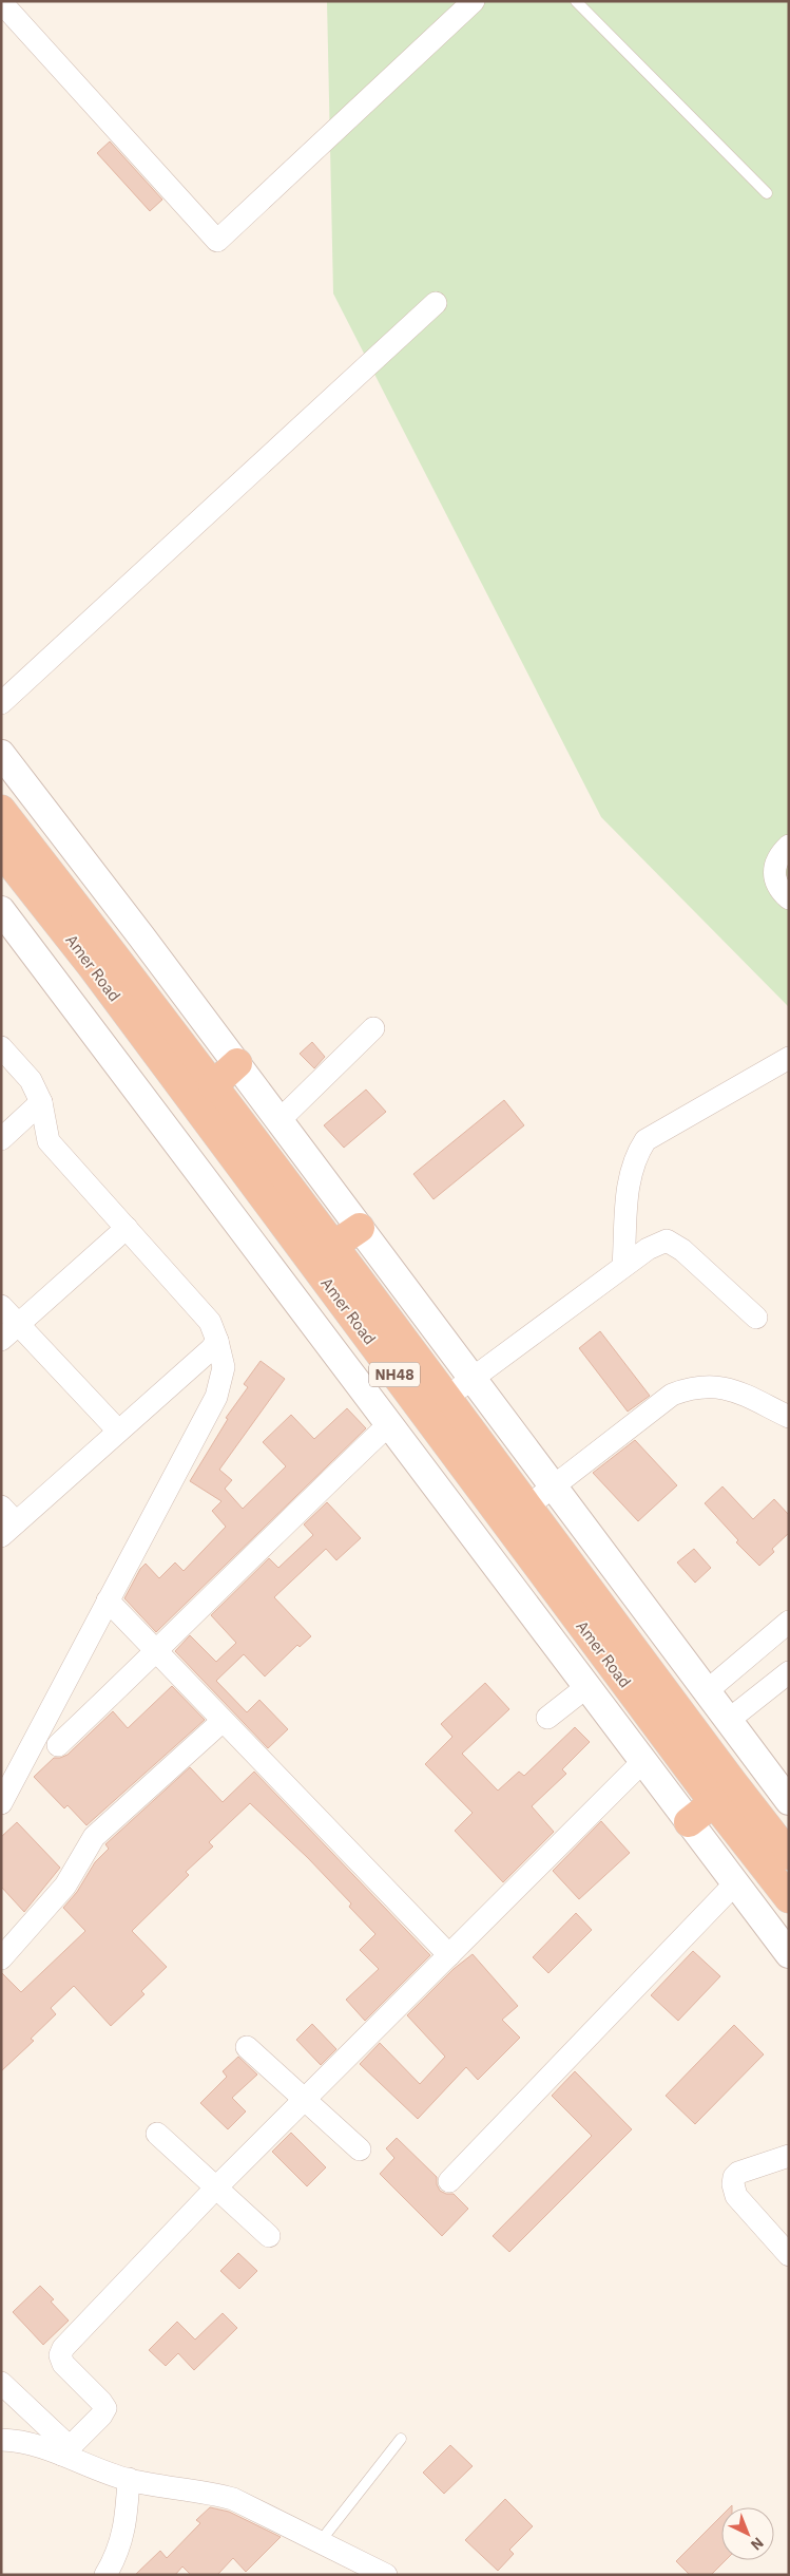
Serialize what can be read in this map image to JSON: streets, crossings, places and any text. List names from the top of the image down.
{
  "streets": {
    "highway": ["Amer Road", "NH48"]
  },
  "north": "bottom right"
}
